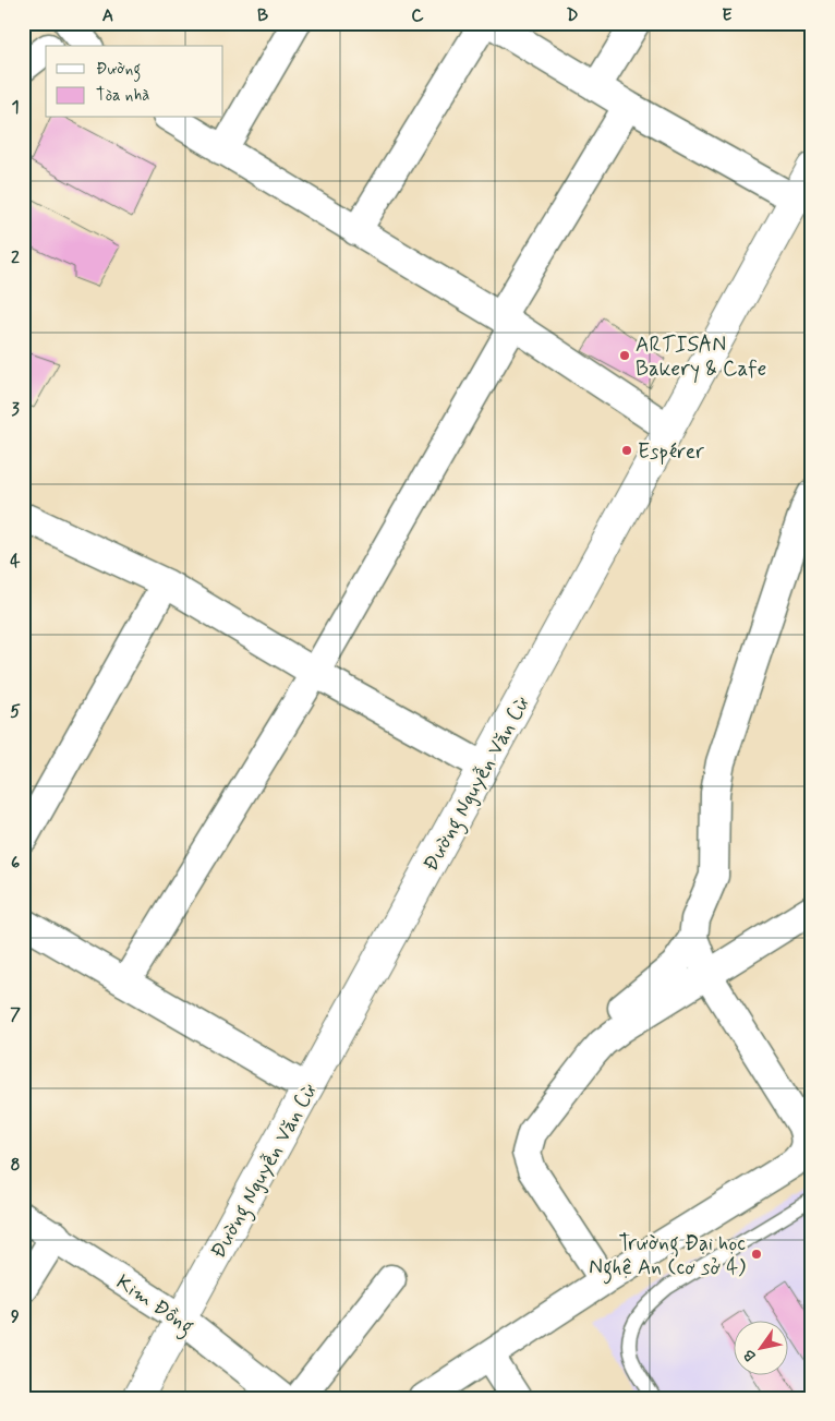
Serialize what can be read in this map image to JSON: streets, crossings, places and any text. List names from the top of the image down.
{
  "streets": {
    "main road": ["Đường Nguyễn Văn Cừ"],
    "street": ["Kim Đồng"]
  },
  "crossings": [
    ["Đường Nguyễn Văn Cừ", "Kim Đồng"]
  ],
  "places": ["ARTISAN Bakery & Cafe", "Espérer", "Trường Đại học Nghệ An (cơ sở 4)"],
  "legend": ["Đường", "Tòa nhà"],
  "north": "bottom left",
  "grid": {
    "columns": [
      "A",
      "B",
      "C",
      "D",
      "E"
    ],
    "rows": [
      "1",
      "2",
      "3",
      "4",
      "5",
      "6",
      "7",
      "8",
      "9"
    ]
  }
}
